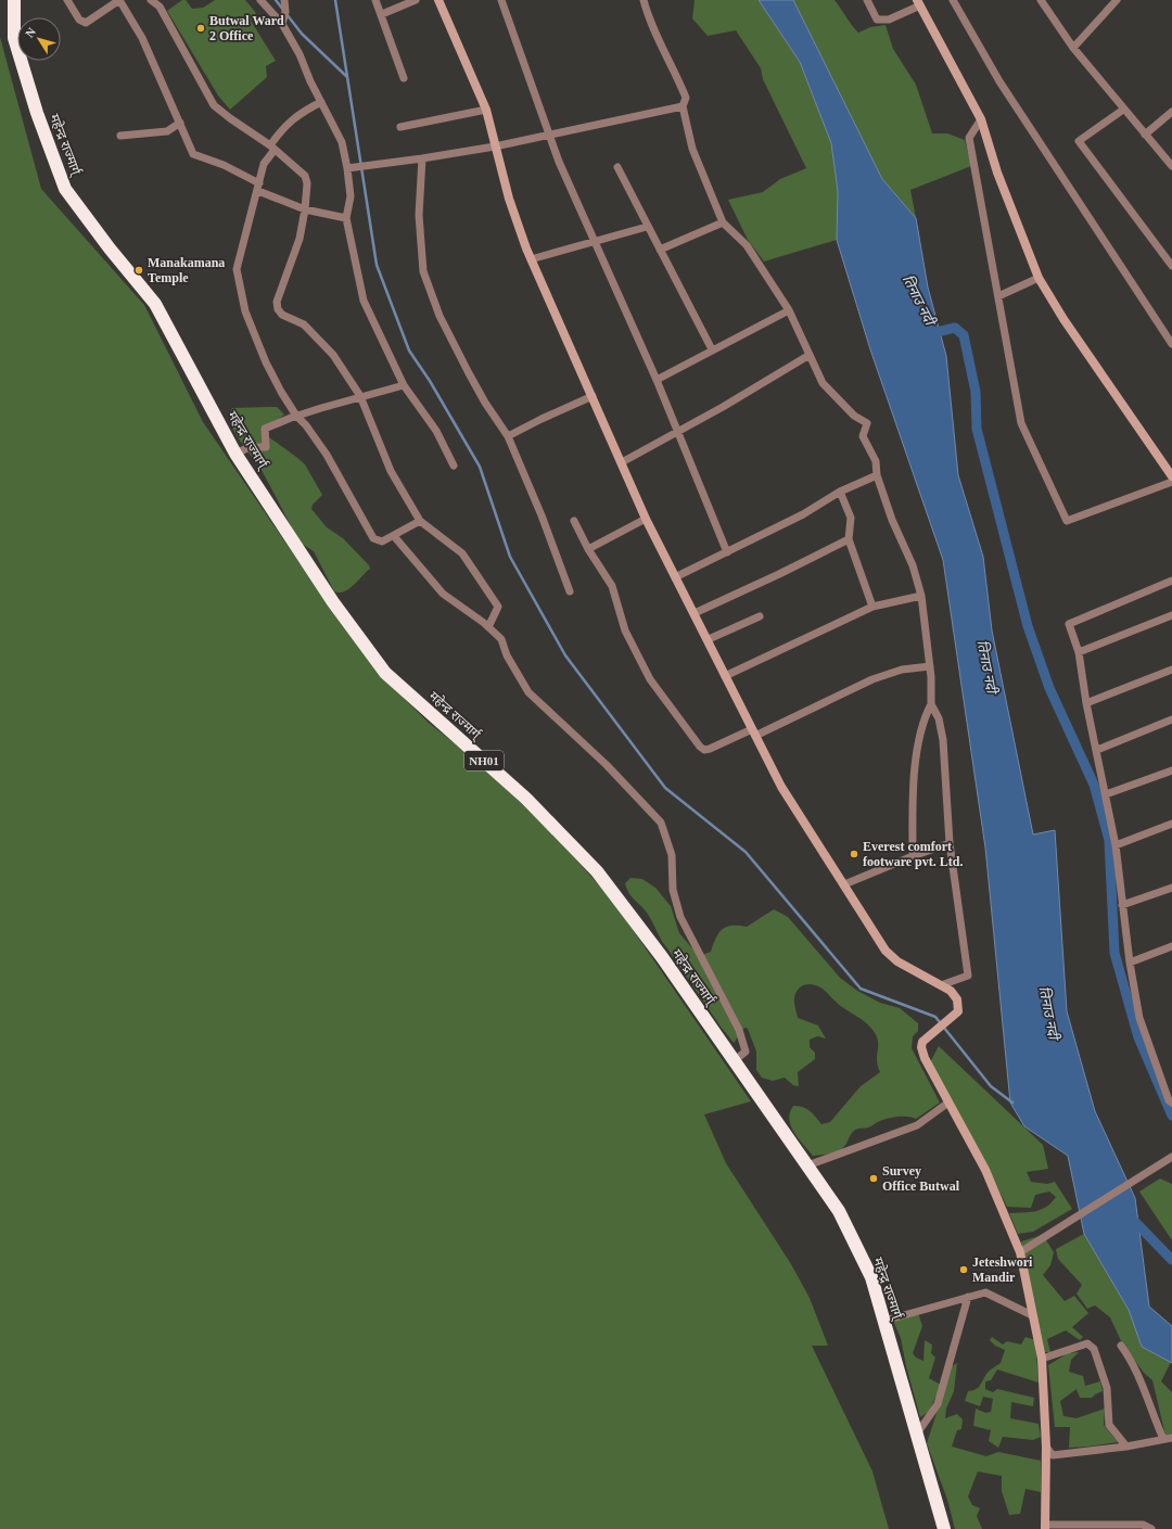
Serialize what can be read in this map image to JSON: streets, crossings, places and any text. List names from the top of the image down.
{
  "streets": {
    "highway": ["महेन्द्र राज्मार्ग्", "NH01"]
  },
  "water": ["तिनाउ नदी"],
  "places": [
    "Butwal Ward 2 Office",
    "Manakamana Temple",
    "Everest comfort footware pvt. Ltd.",
    "Survey Office Butwal",
    "Jeteshwori Mandir"
  ],
  "north": "top left"
}
